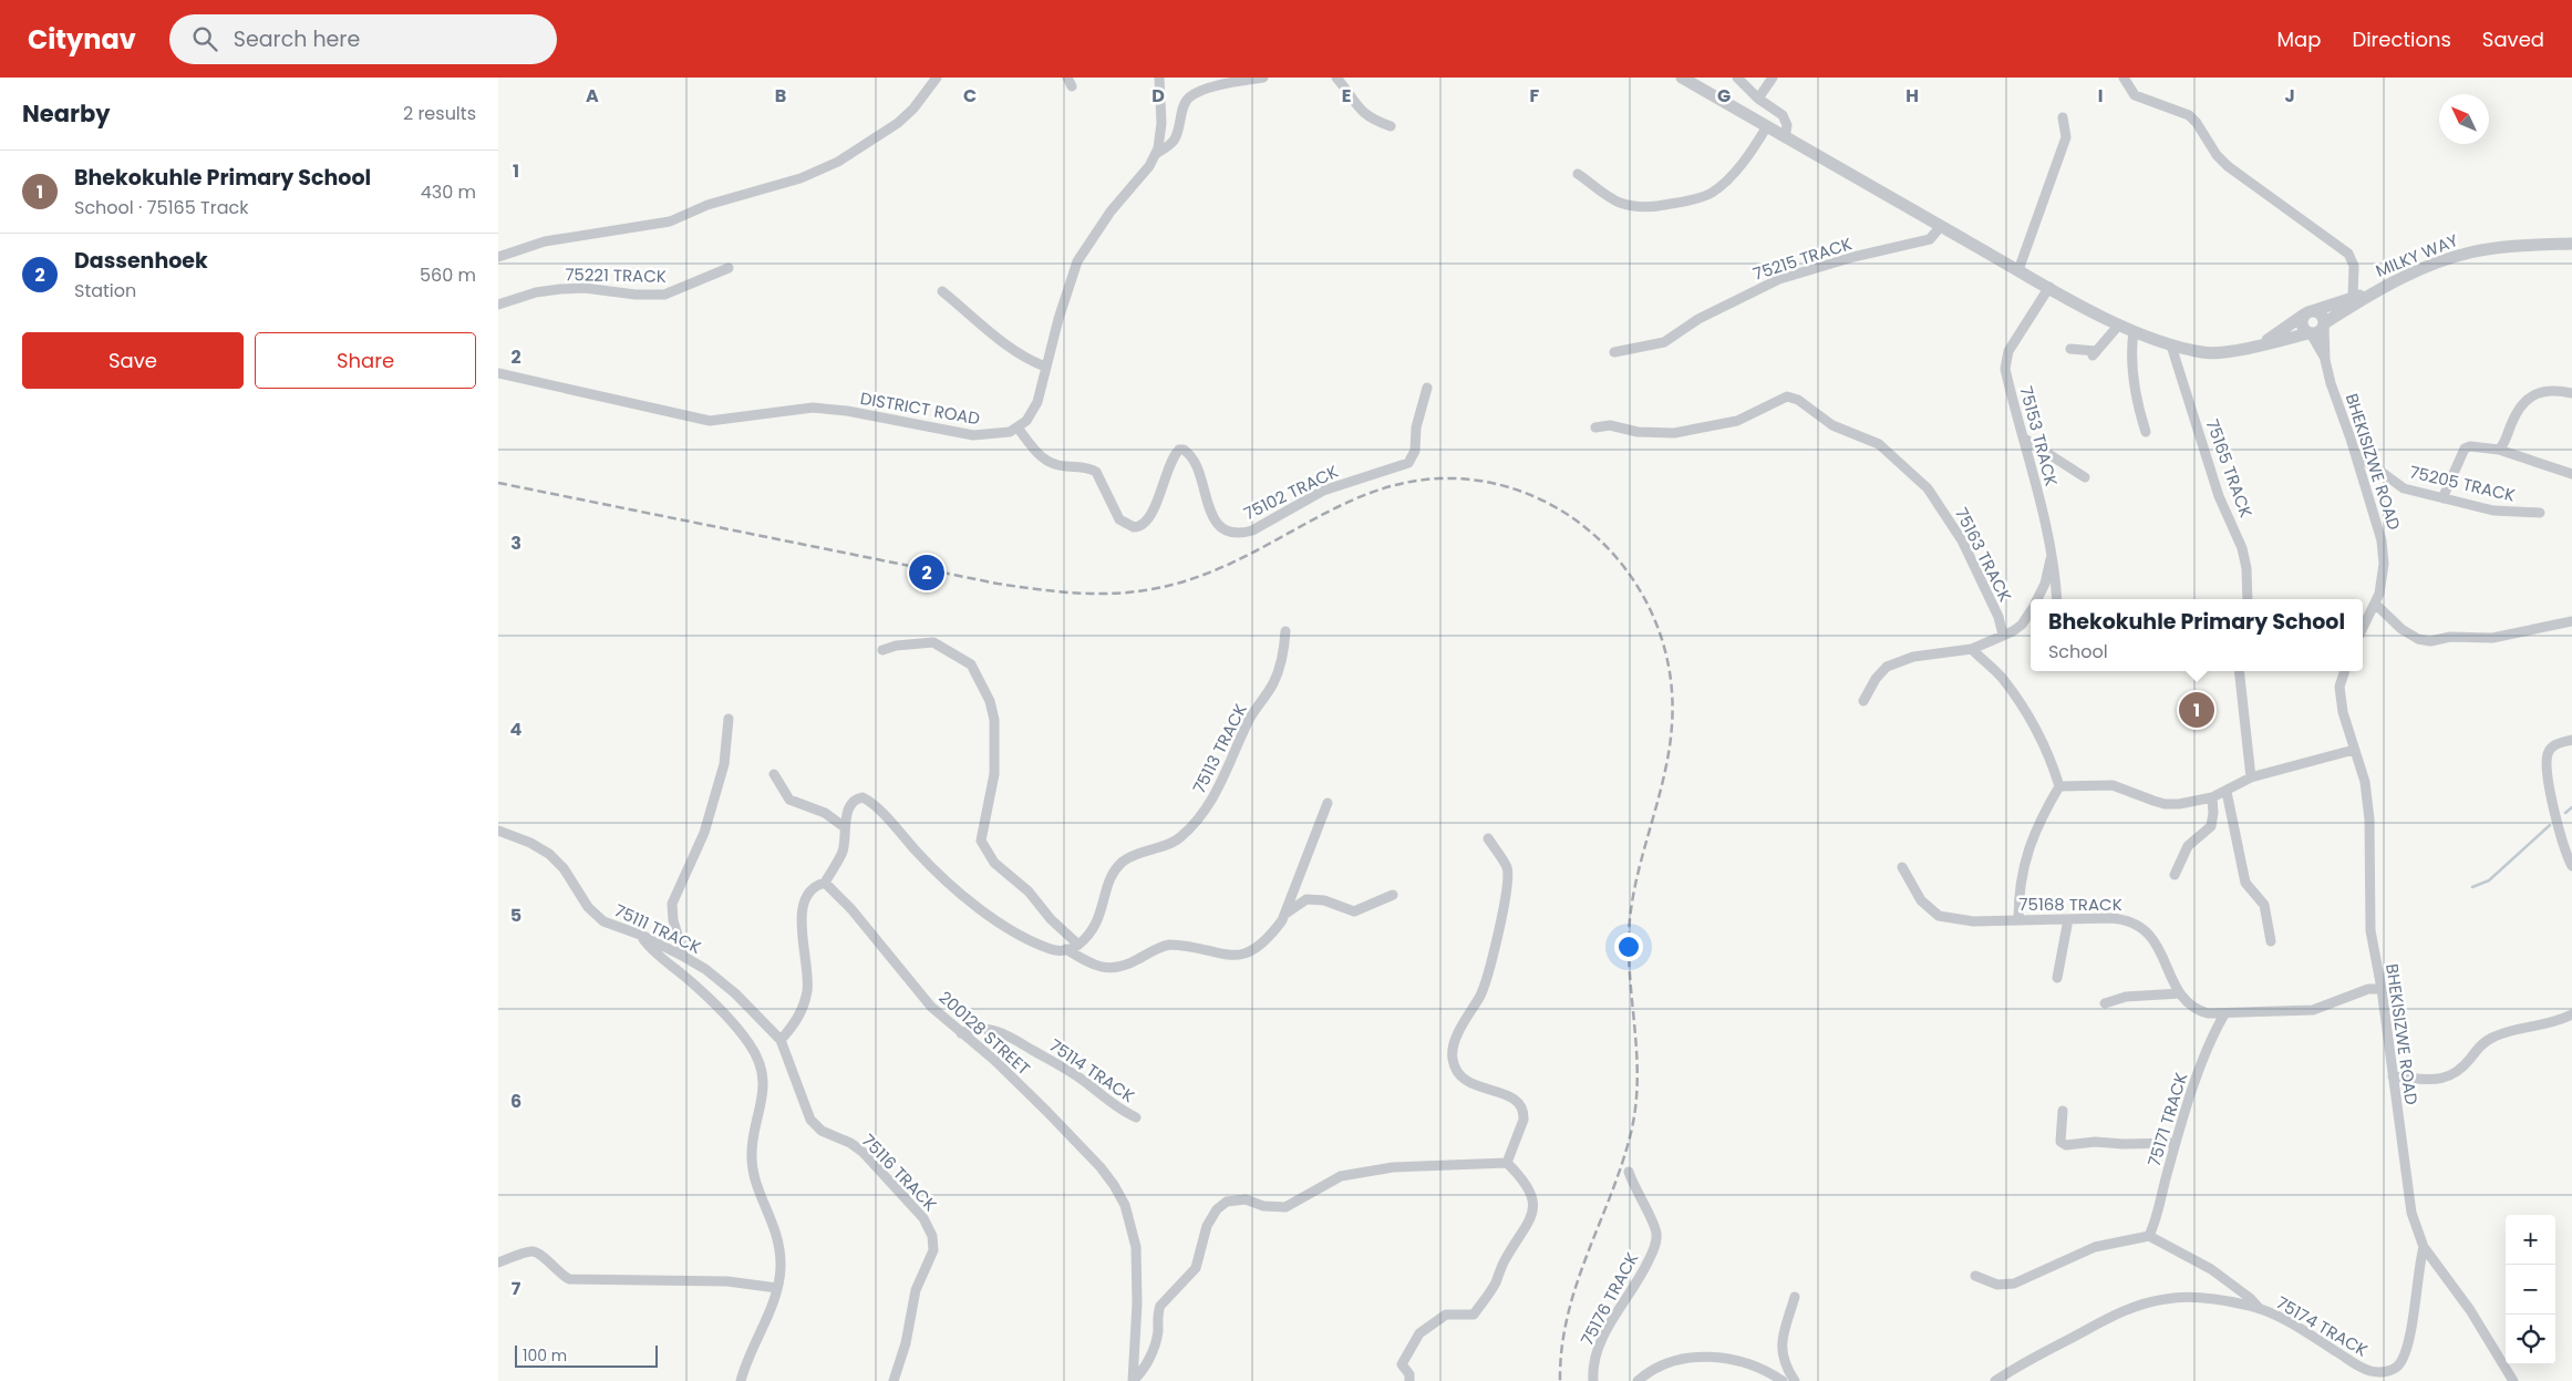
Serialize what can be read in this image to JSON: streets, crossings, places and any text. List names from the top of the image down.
{
  "streets": {
    "street": [
      "MILKY WAY",
      "75215 TRACK",
      "75221 TRACK",
      "DISTRICT ROAD",
      "75153 TRACK",
      "BHEKISIZWE ROAD",
      "75165 TRACK",
      "75205 TRACK",
      "75102 TRACK",
      "75163 TRACK",
      "75113 TRACK",
      "75168 TRACK",
      "75111 TRACK",
      "200128 STREET",
      "75114 TRACK",
      "75171 TRACK",
      "75116 TRACK",
      "75176 TRACK",
      "75174 TRACK"
    ]
  },
  "crossings": [
    ["MILKY WAY", "75215 TRACK"],
    ["MILKY WAY", "75153 TRACK"],
    ["MILKY WAY", "BHEKISIZWE ROAD"],
    ["MILKY WAY", "75165 TRACK"],
    ["DISTRICT ROAD", "75102 TRACK"],
    ["75153 TRACK", "75163 TRACK"],
    ["BHEKISIZWE ROAD", "75205 TRACK"],
    ["BHEKISIZWE ROAD", "75168 TRACK"],
    ["BHEKISIZWE ROAD", "75174 TRACK"],
    ["75168 TRACK", "75171 TRACK"],
    ["75111 TRACK", "75116 TRACK"],
    ["200128 STREET", "75114 TRACK"]
  ],
  "scale_bar": "100 m",
  "north": "top left",
  "page": {
    "header": "Citynav",
    "search": "Search here",
    "nav": ["Map", "Directions", "Saved"],
    "heading": ["Nearby", "2 results"],
    "list": [
      {
        "mark": "1",
        "name": "Bhekokuhle Primary School",
        "note": "School · 75165 Track",
        "value": "430 m"
      },
      {
        "mark": "2",
        "name": "Dassenhoek",
        "note": "Station",
        "value": "560 m"
      }
    ],
    "buttons": ["Save", "Share"],
    "pins": ["2", "1"],
    "popup": ["Bhekokuhle Primary School", "School"],
    "map_buttons": ["+", "−"],
    "scale": "100 m"
  },
  "grid": {
    "columns": [
      "A",
      "B",
      "C",
      "D",
      "E",
      "F",
      "G",
      "H",
      "I",
      "J"
    ],
    "rows": [
      "1",
      "2",
      "3",
      "4",
      "5",
      "6",
      "7"
    ]
  }
}
